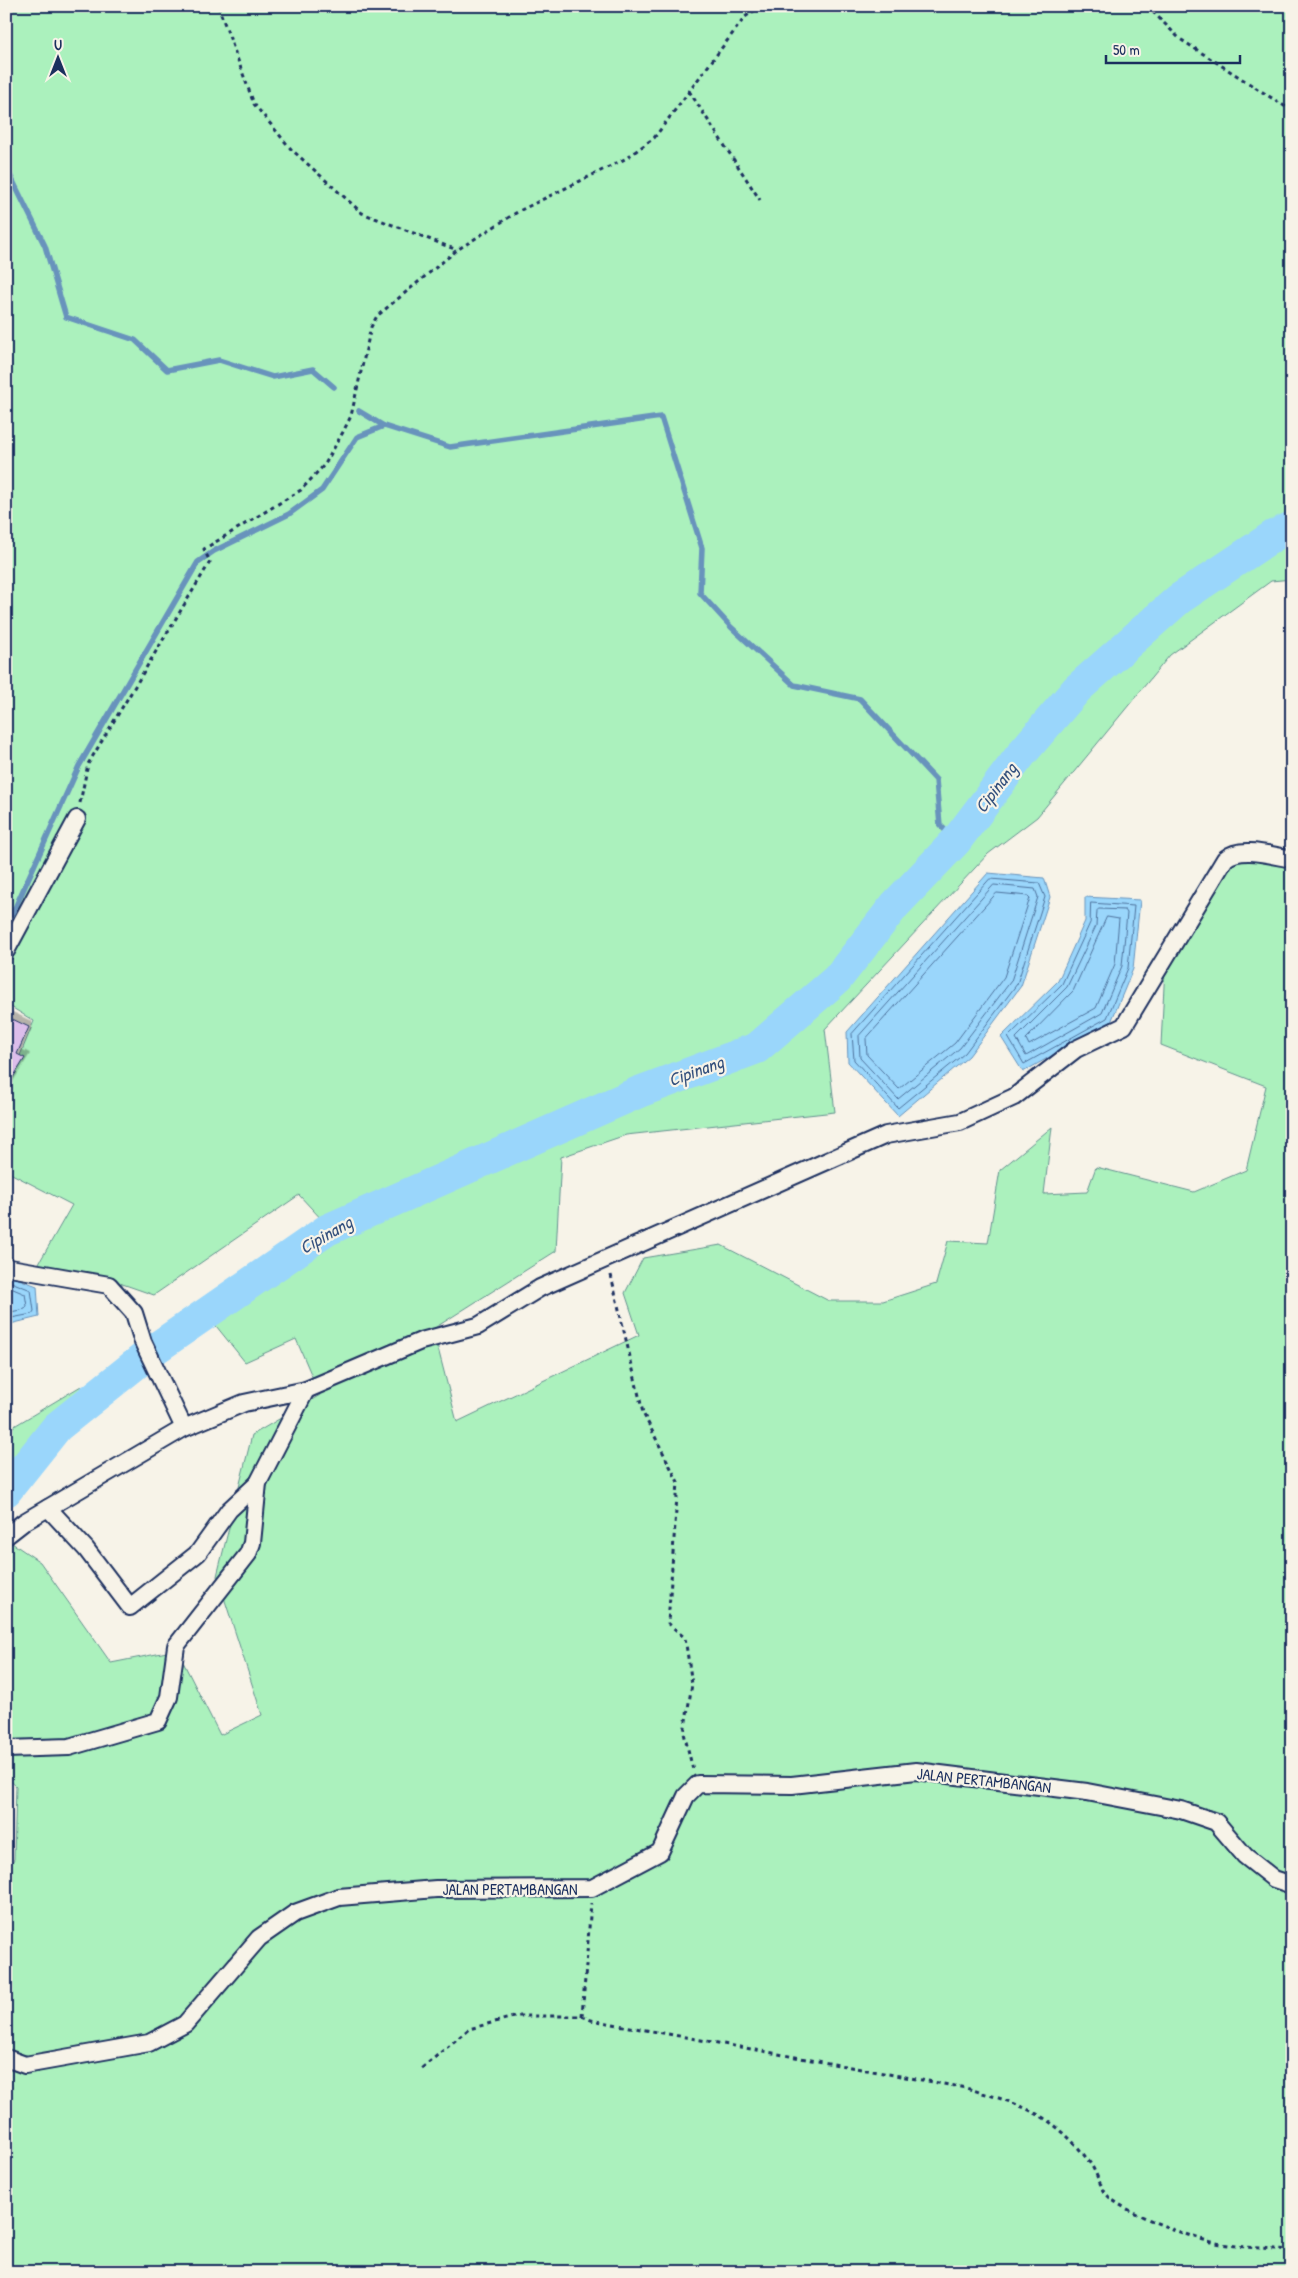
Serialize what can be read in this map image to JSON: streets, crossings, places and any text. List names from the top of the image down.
{
  "streets": {
    "street": ["JALAN PERTAMBANGAN"]
  },
  "water": ["Cipinang"],
  "scale_bar": "50 m",
  "north": "top"
}
